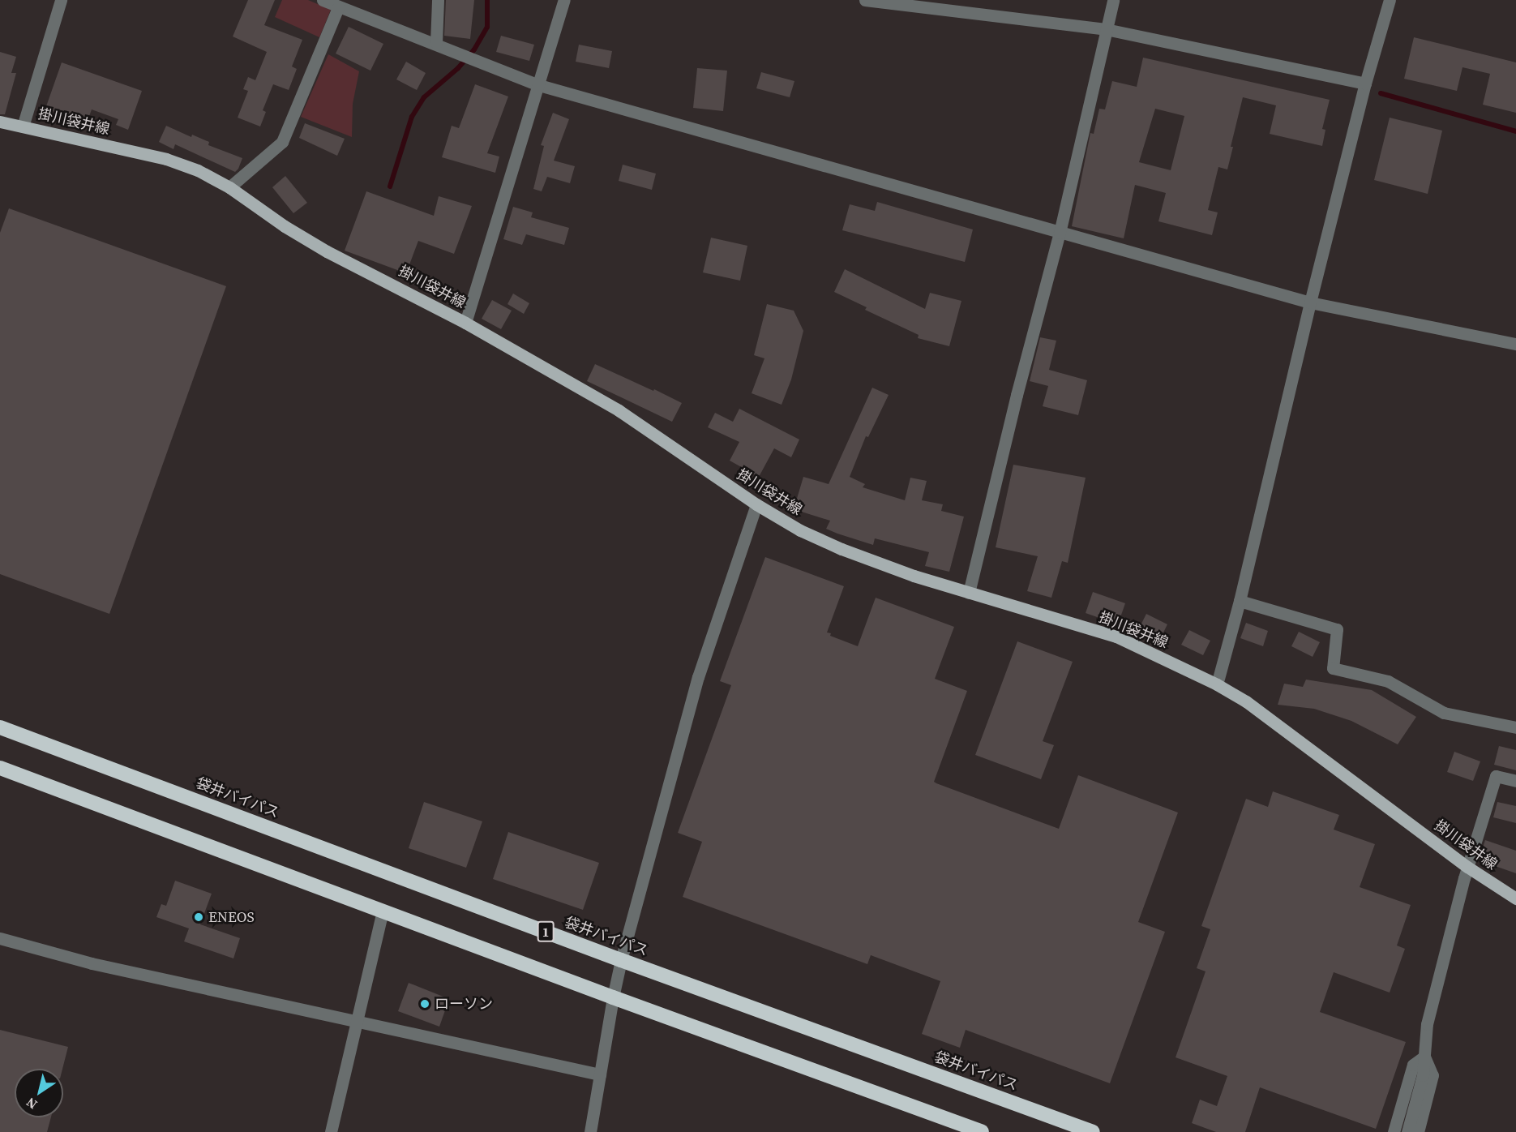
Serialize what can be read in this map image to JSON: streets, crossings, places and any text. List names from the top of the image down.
{
  "streets": {
    "highway": ["袋井バイパス", "1"],
    "main road": ["掛川袋井線"]
  },
  "places": ["ENEOS", "ローソン"],
  "north": "bottom left"
}
